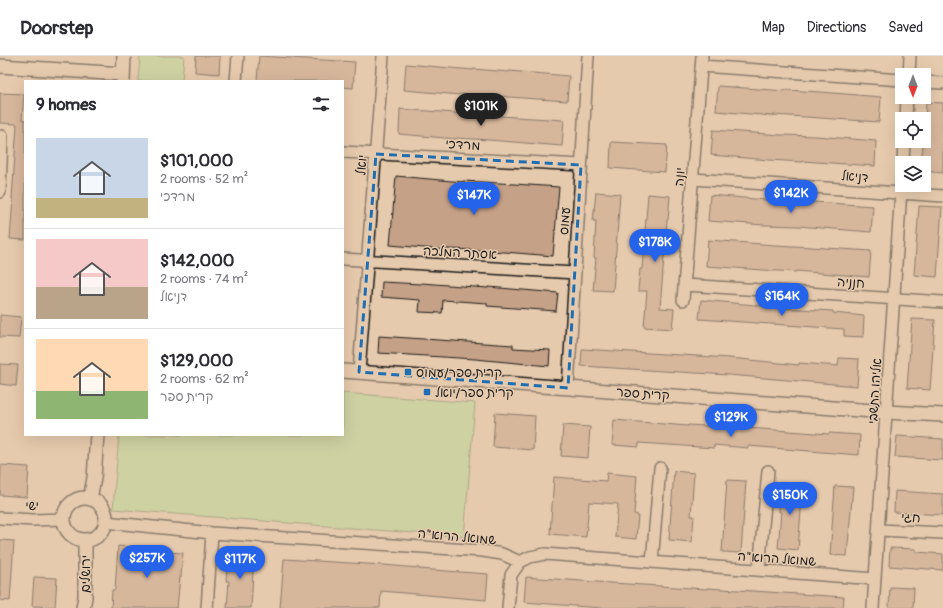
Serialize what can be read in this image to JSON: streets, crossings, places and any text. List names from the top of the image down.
{
  "streets": {
    "street": [
      "מרדכי",
      "יואל",
      "דניאל",
      "יונה",
      "עמוס",
      "אסתר המלכה",
      "חנניה",
      "אליהו התשבי",
      "קרית ספר",
      "ישי",
      "חגי",
      "שמואל הרוא\"ה",
      "ירושלים"
    ]
  },
  "crossings": [
    ["מרדכי", "יואל"],
    ["מרדכי", "עמוס"],
    ["יואל", "אסתר המלכה"],
    ["יואל", "קרית ספר"],
    ["דניאל", "יונה"],
    ["דניאל", "אליהו התשבי"],
    ["יונה", "חנניה"],
    ["עמוס", "אסתר המלכה"],
    ["עמוס", "קרית ספר"],
    ["חנניה", "אליהו התשבי"],
    ["אליהו התשבי", "קרית ספר"],
    ["אליהו התשבי", "חגי"],
    ["אליהו התשבי", "שמואל הרוא\"ה"],
    ["ישי", "שמואל הרוא\"ה"],
    ["ישי", "ירושלים"],
    ["שמואל הרוא\"ה", "ירושלים"]
  ],
  "places": {
    "transit": ["קרית ספר/עמוס", "קרית ספר/יואל"]
  },
  "north": "bottom",
  "page": {
    "header": "Doorstep",
    "nav": ["Map", "Directions", "Saved"],
    "heading": "9 homes",
    "price": [
      "$101K",
      "$142K",
      "$147K",
      "$178K",
      "$164K",
      "$129K",
      "$150K",
      "$257K",
      "$117K"
    ],
    "list": [
      {
        "name": "$101,000",
        "note": "2 rooms · 52 m² · מרדכי"
      },
      {
        "name": "$142,000",
        "note": "2 rooms · 74 m² · דניאל"
      },
      {
        "name": "$129,000",
        "note": "2 rooms · 62 m² · קרית ספר"
      }
    ]
  }
}
